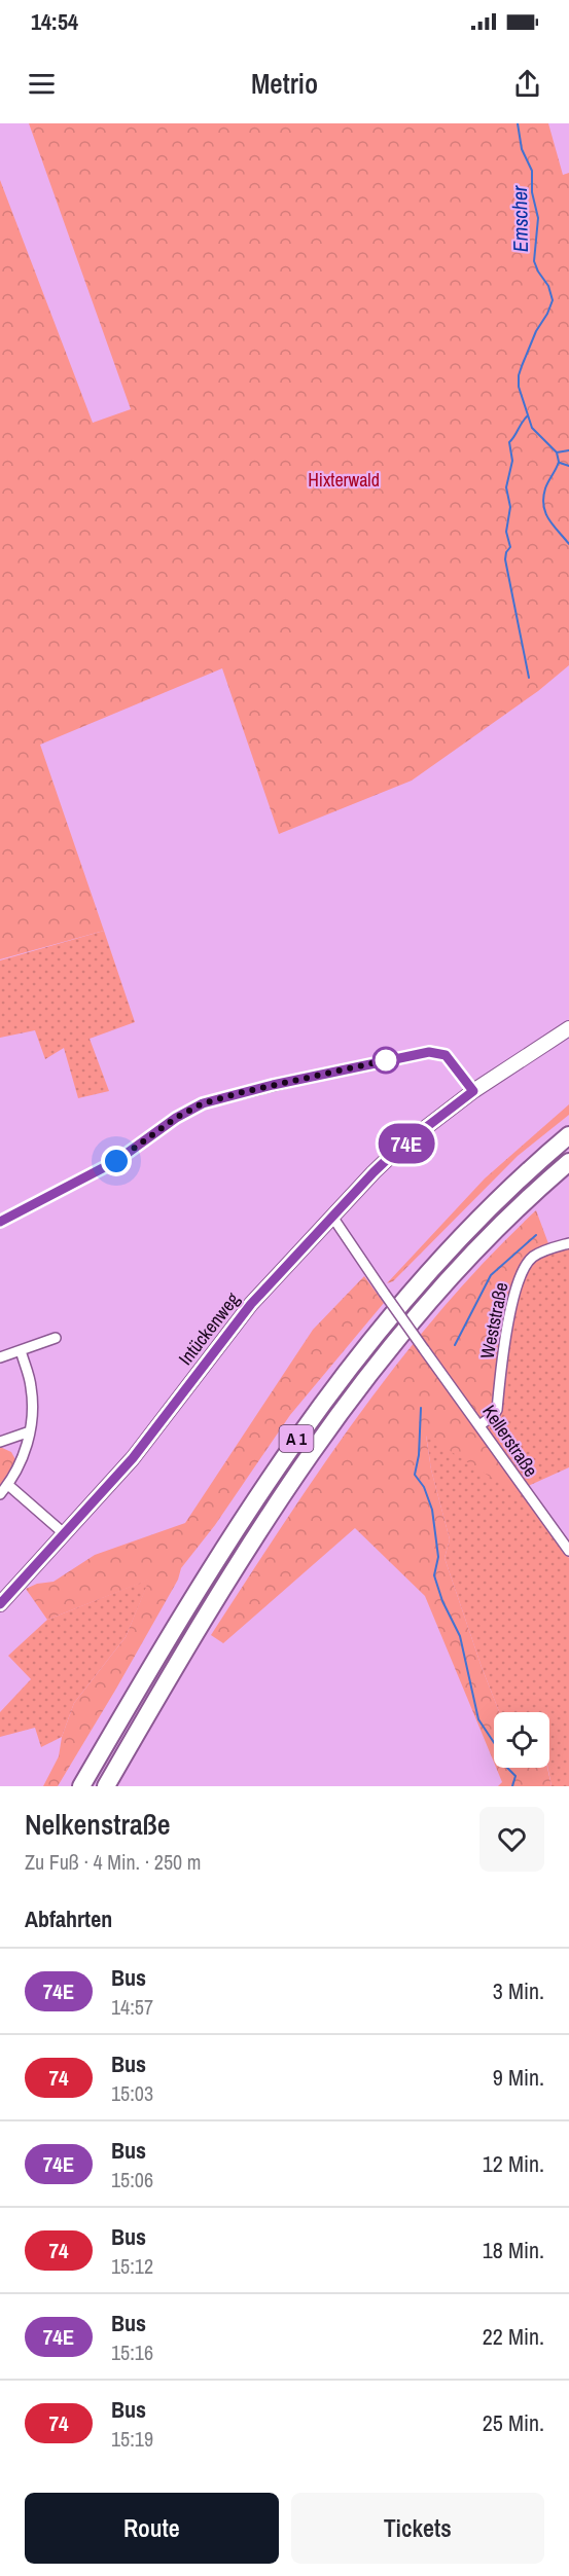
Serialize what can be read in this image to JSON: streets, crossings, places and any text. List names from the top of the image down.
{
  "streets": {
    "highway": ["A 1"],
    "street": ["Weststraße", "Intückenweg", "Kellerstraße"]
  },
  "crossings": [
    ["Weststraße", "Kellerstraße"],
    ["Intückenweg", "Kellerstraße"]
  ],
  "water": ["Emscher"],
  "parks": ["Hixterwald"],
  "lines": ["bus line 74E"],
  "page": {
    "status": "14:54",
    "header": "Metrio",
    "on_map": "74E",
    "heading": [
      ["Nelkenstraße", "Zu Fuß · 4 Min. · 250 m"],
      "Abfahrten"
    ],
    "list": [
      {
        "mark": "74E",
        "name": "Bus",
        "note": "14:57",
        "value": "3 Min."
      },
      {
        "mark": "74",
        "name": "Bus",
        "note": "15:03",
        "value": "9 Min."
      },
      {
        "mark": "74E",
        "name": "Bus",
        "note": "15:06",
        "value": "12 Min."
      },
      {
        "mark": "74",
        "name": "Bus",
        "note": "15:12",
        "value": "18 Min."
      },
      {
        "mark": "74E",
        "name": "Bus",
        "note": "15:16",
        "value": "22 Min."
      },
      {
        "mark": "74",
        "name": "Bus",
        "note": "15:19",
        "value": "25 Min."
      }
    ],
    "buttons": ["Route", "Tickets"]
  }
}
